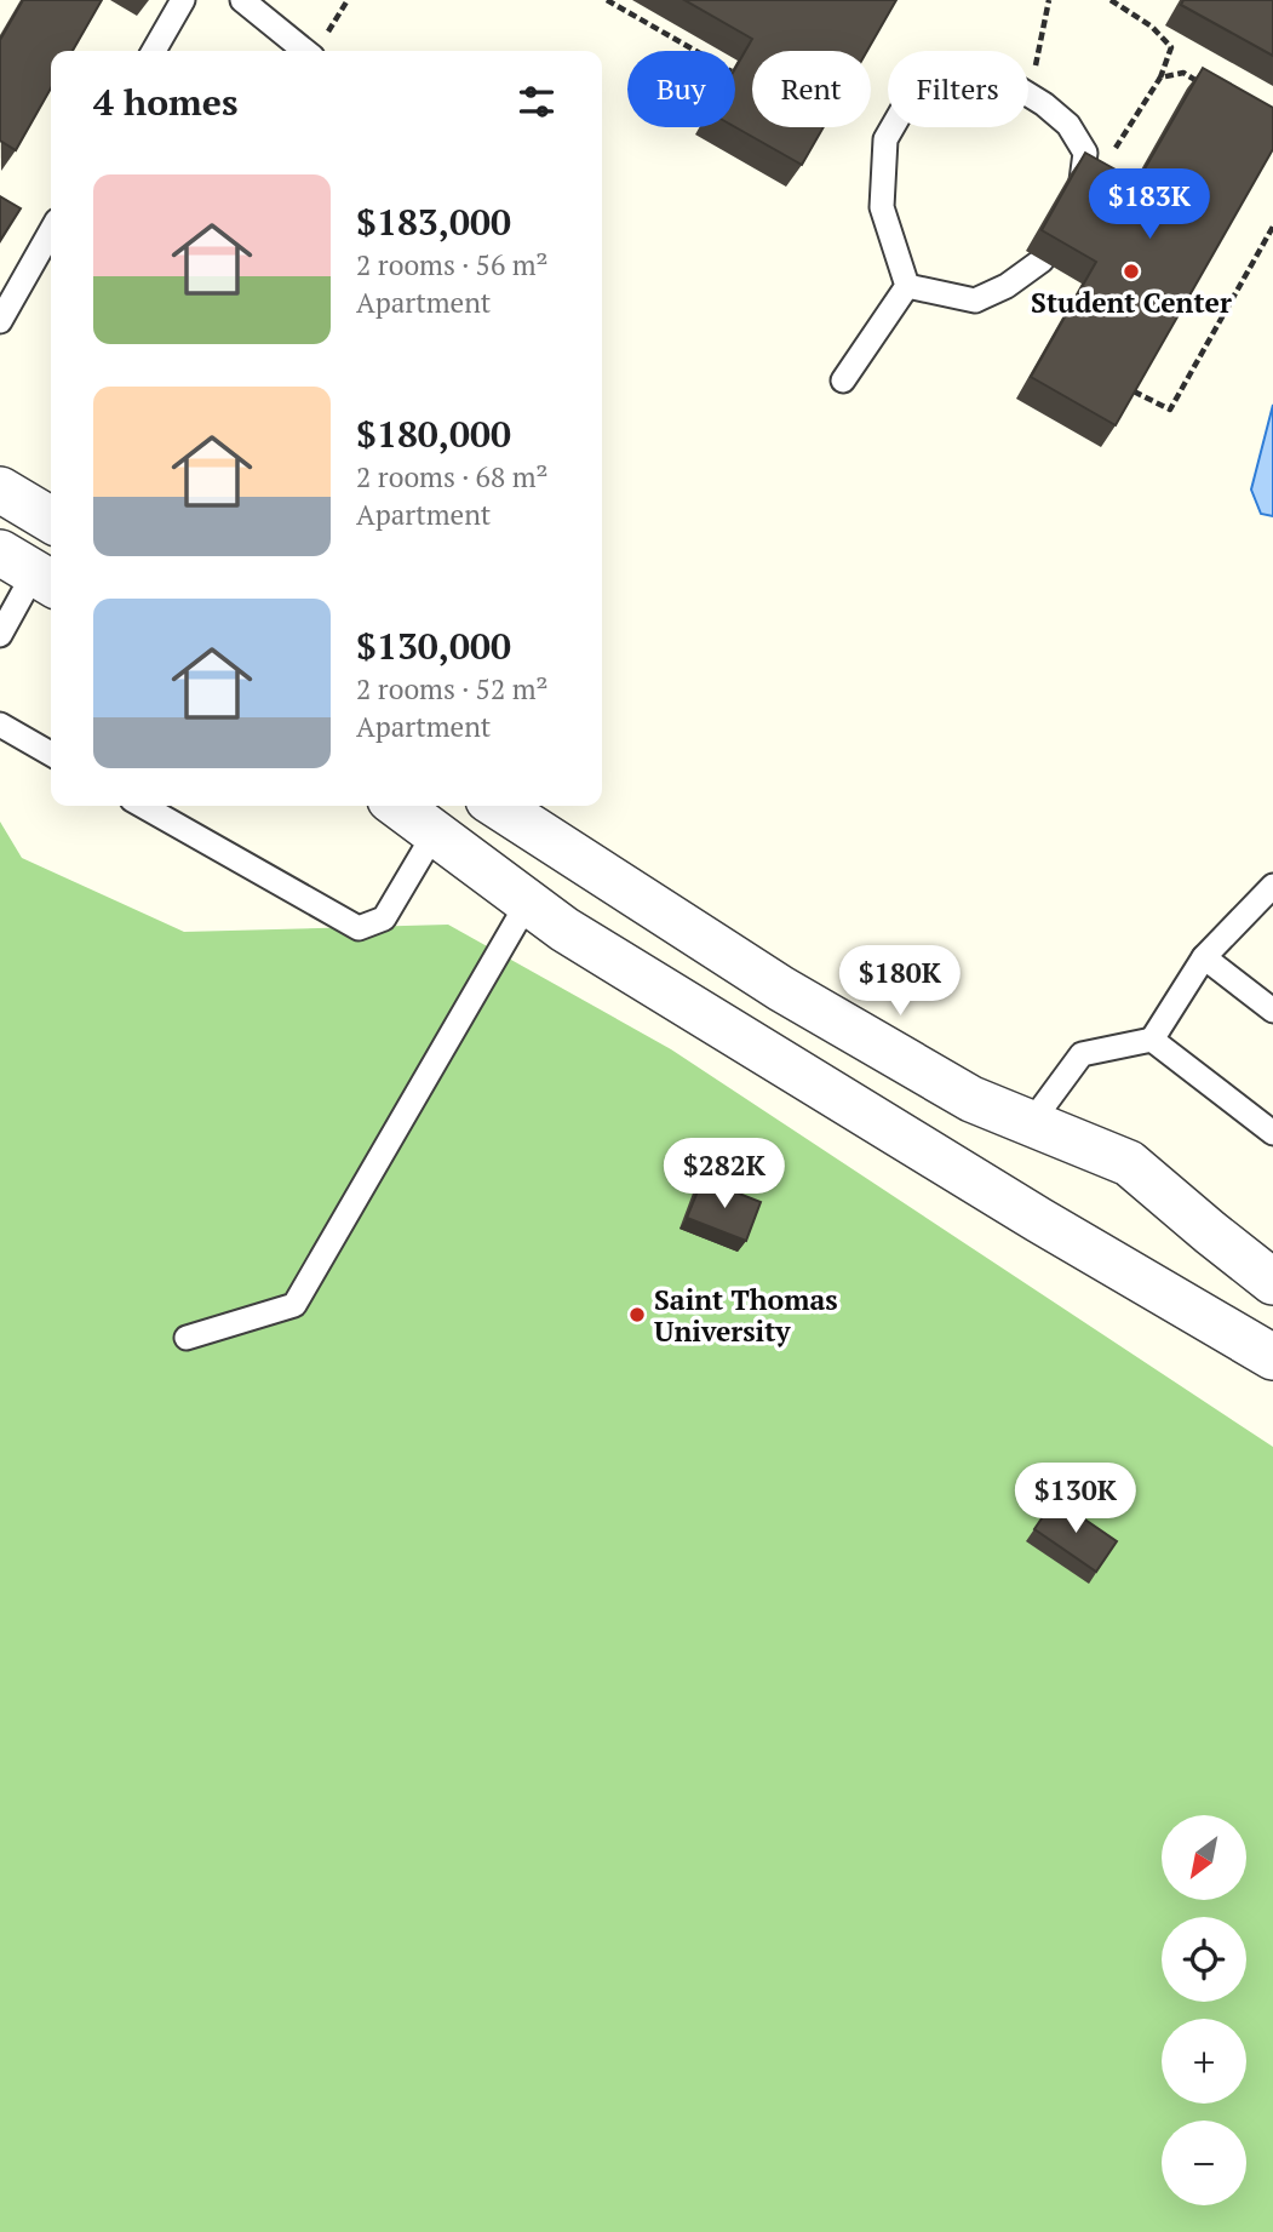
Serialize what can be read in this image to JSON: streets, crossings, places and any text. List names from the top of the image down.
{
  "places": ["Student Center", "Saint Thomas University"],
  "north": "bottom left",
  "page": {
    "chip": ["Buy", "Rent", "Filters"],
    "heading": "4 homes",
    "list": [
      {
        "name": "$183,000",
        "note": "2 rooms · 56 m² · Apartment"
      },
      {
        "name": "$180,000",
        "note": "2 rooms · 68 m² · Apartment"
      },
      {
        "name": "$130,000",
        "note": "2 rooms · 52 m² · Apartment"
      }
    ],
    "price": [
      "$183K",
      "$180K",
      "$282K",
      "$130K"
    ],
    "map_buttons": ["+", "−"]
  }
}
